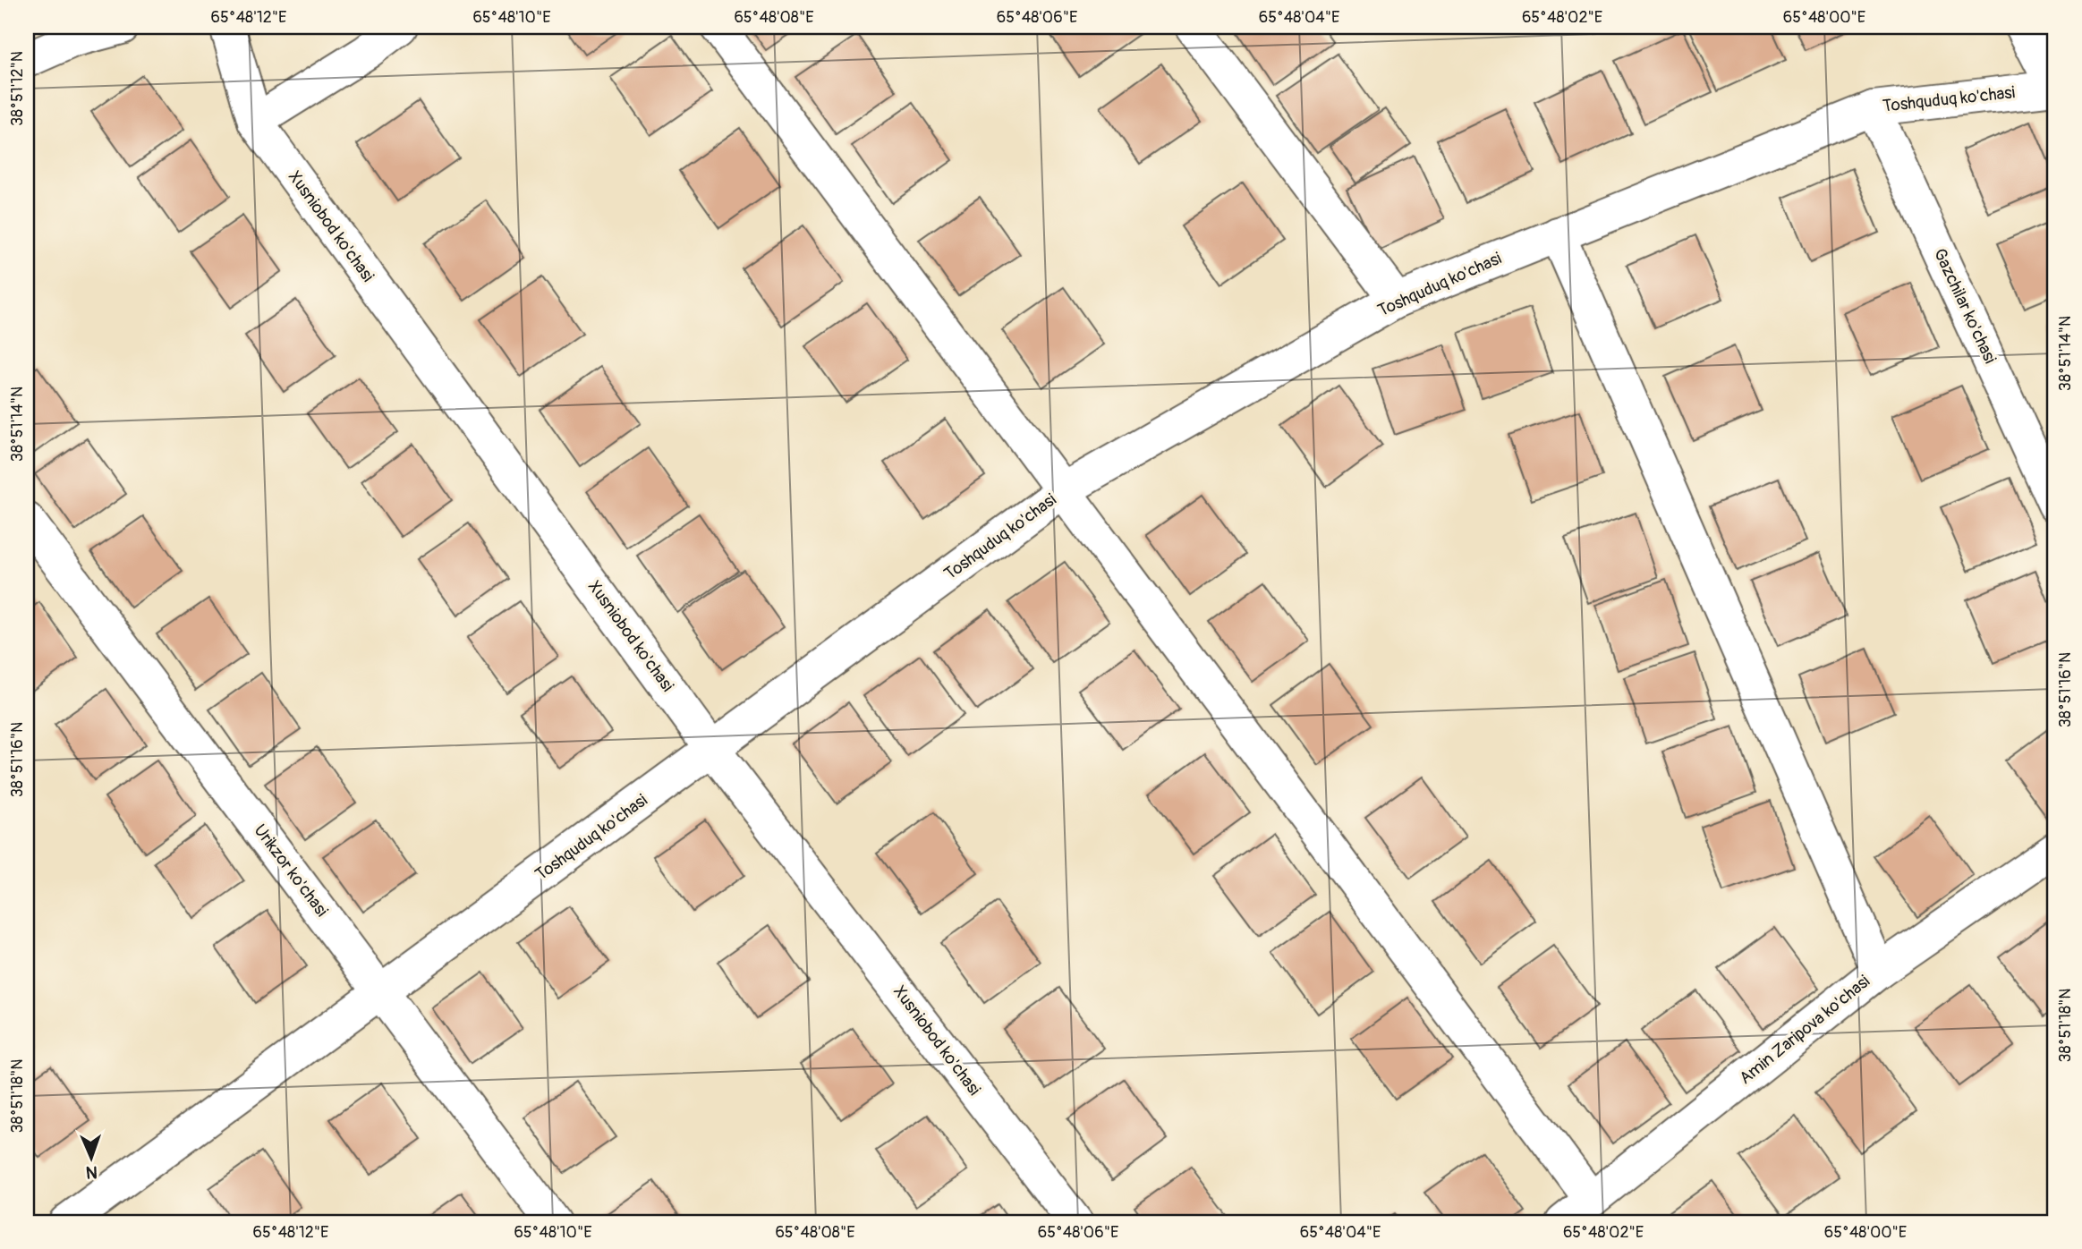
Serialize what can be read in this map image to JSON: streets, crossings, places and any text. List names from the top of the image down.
{
  "streets": {
    "street": [
      "Toshquduq ko'chasi",
      "Xusniobod ko'chasi",
      "Gazchilar ko'chasi",
      "Urikzor ko'chasi",
      "Amin Zaripova ko'chasi"
    ]
  },
  "crossings": [
    ["Toshquduq ko'chasi", "Xusniobod ko'chasi"],
    ["Toshquduq ko'chasi", "Gazchilar ko'chasi"],
    ["Toshquduq ko'chasi", "Urikzor ko'chasi"]
  ],
  "north": "bottom",
  "coordinates": [
    "65°48'12\"E",
    "65°48'10\"E",
    "65°48'08\"E",
    "65°48'06\"E",
    "65°48'04\"E",
    "65°48'02\"E",
    "65°48'00\"E",
    "38°51'12\"N",
    "38°51'14\"N",
    "38°51'16\"N",
    "38°51'18\"N"
  ]
}
